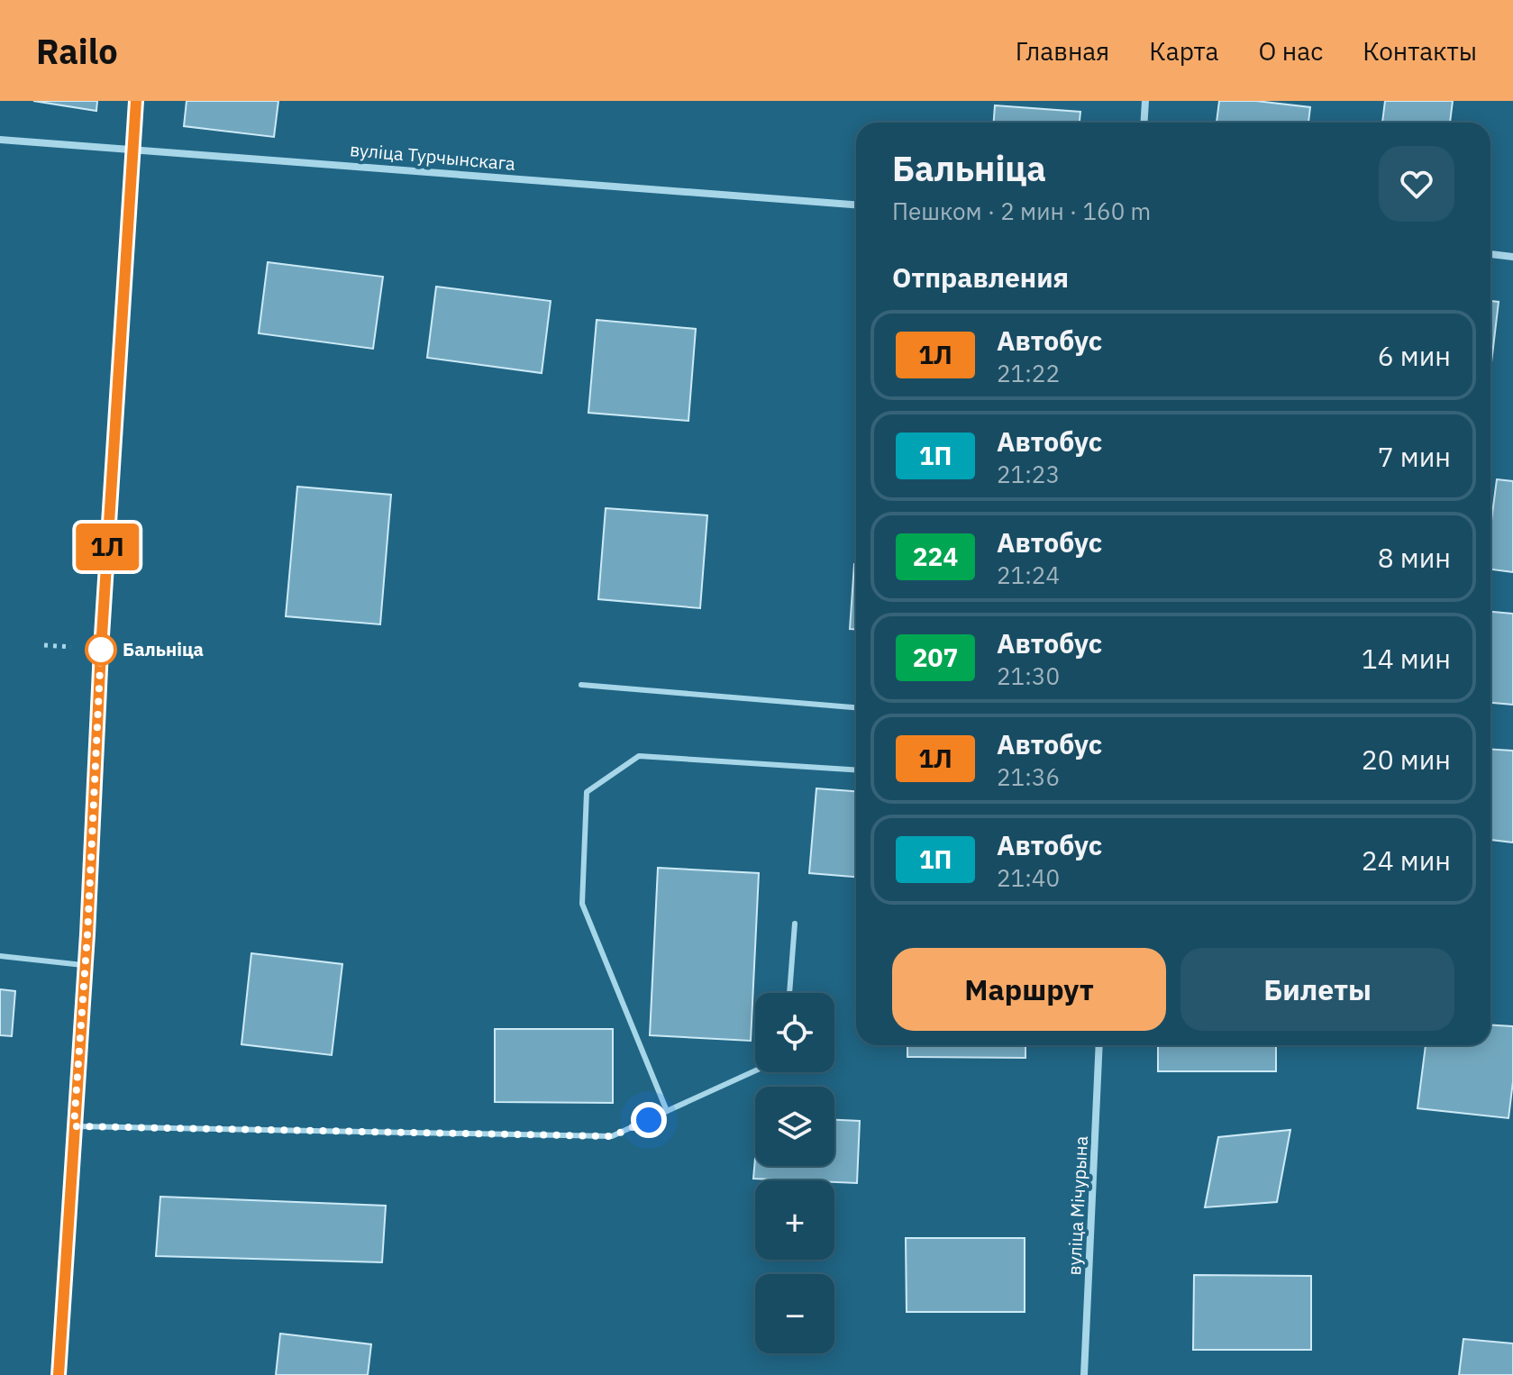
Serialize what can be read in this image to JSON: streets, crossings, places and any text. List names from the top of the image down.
{
  "streets": {
    "street": ["вуліца Турчынскага", "вуліца Мічурына"]
  },
  "places": ["Бальніца"],
  "lines": ["bus line 1Л"],
  "page": {
    "header": "Railo",
    "nav": [
      "Главная",
      "Карта",
      "О нас",
      "Контакты"
    ],
    "on_map": "1Л",
    "heading": [
      ["Бальніца", "Пешком · 2 мин · 160 m"],
      "Отправления"
    ],
    "list": [
      {
        "mark": "1Л",
        "name": "Автобус",
        "note": "21:22",
        "value": "6 мин"
      },
      {
        "mark": "1П",
        "name": "Автобус",
        "note": "21:23",
        "value": "7 мин"
      },
      {
        "mark": "224",
        "name": "Автобус",
        "note": "21:24",
        "value": "8 мин"
      },
      {
        "mark": "207",
        "name": "Автобус",
        "note": "21:30",
        "value": "14 мин"
      },
      {
        "mark": "1Л",
        "name": "Автобус",
        "note": "21:36",
        "value": "20 мин"
      },
      {
        "mark": "1П",
        "name": "Автобус",
        "note": "21:40",
        "value": "24 мин"
      }
    ],
    "buttons": ["Маршрут", "Билеты"],
    "map_buttons": ["+", "−"]
  }
}
